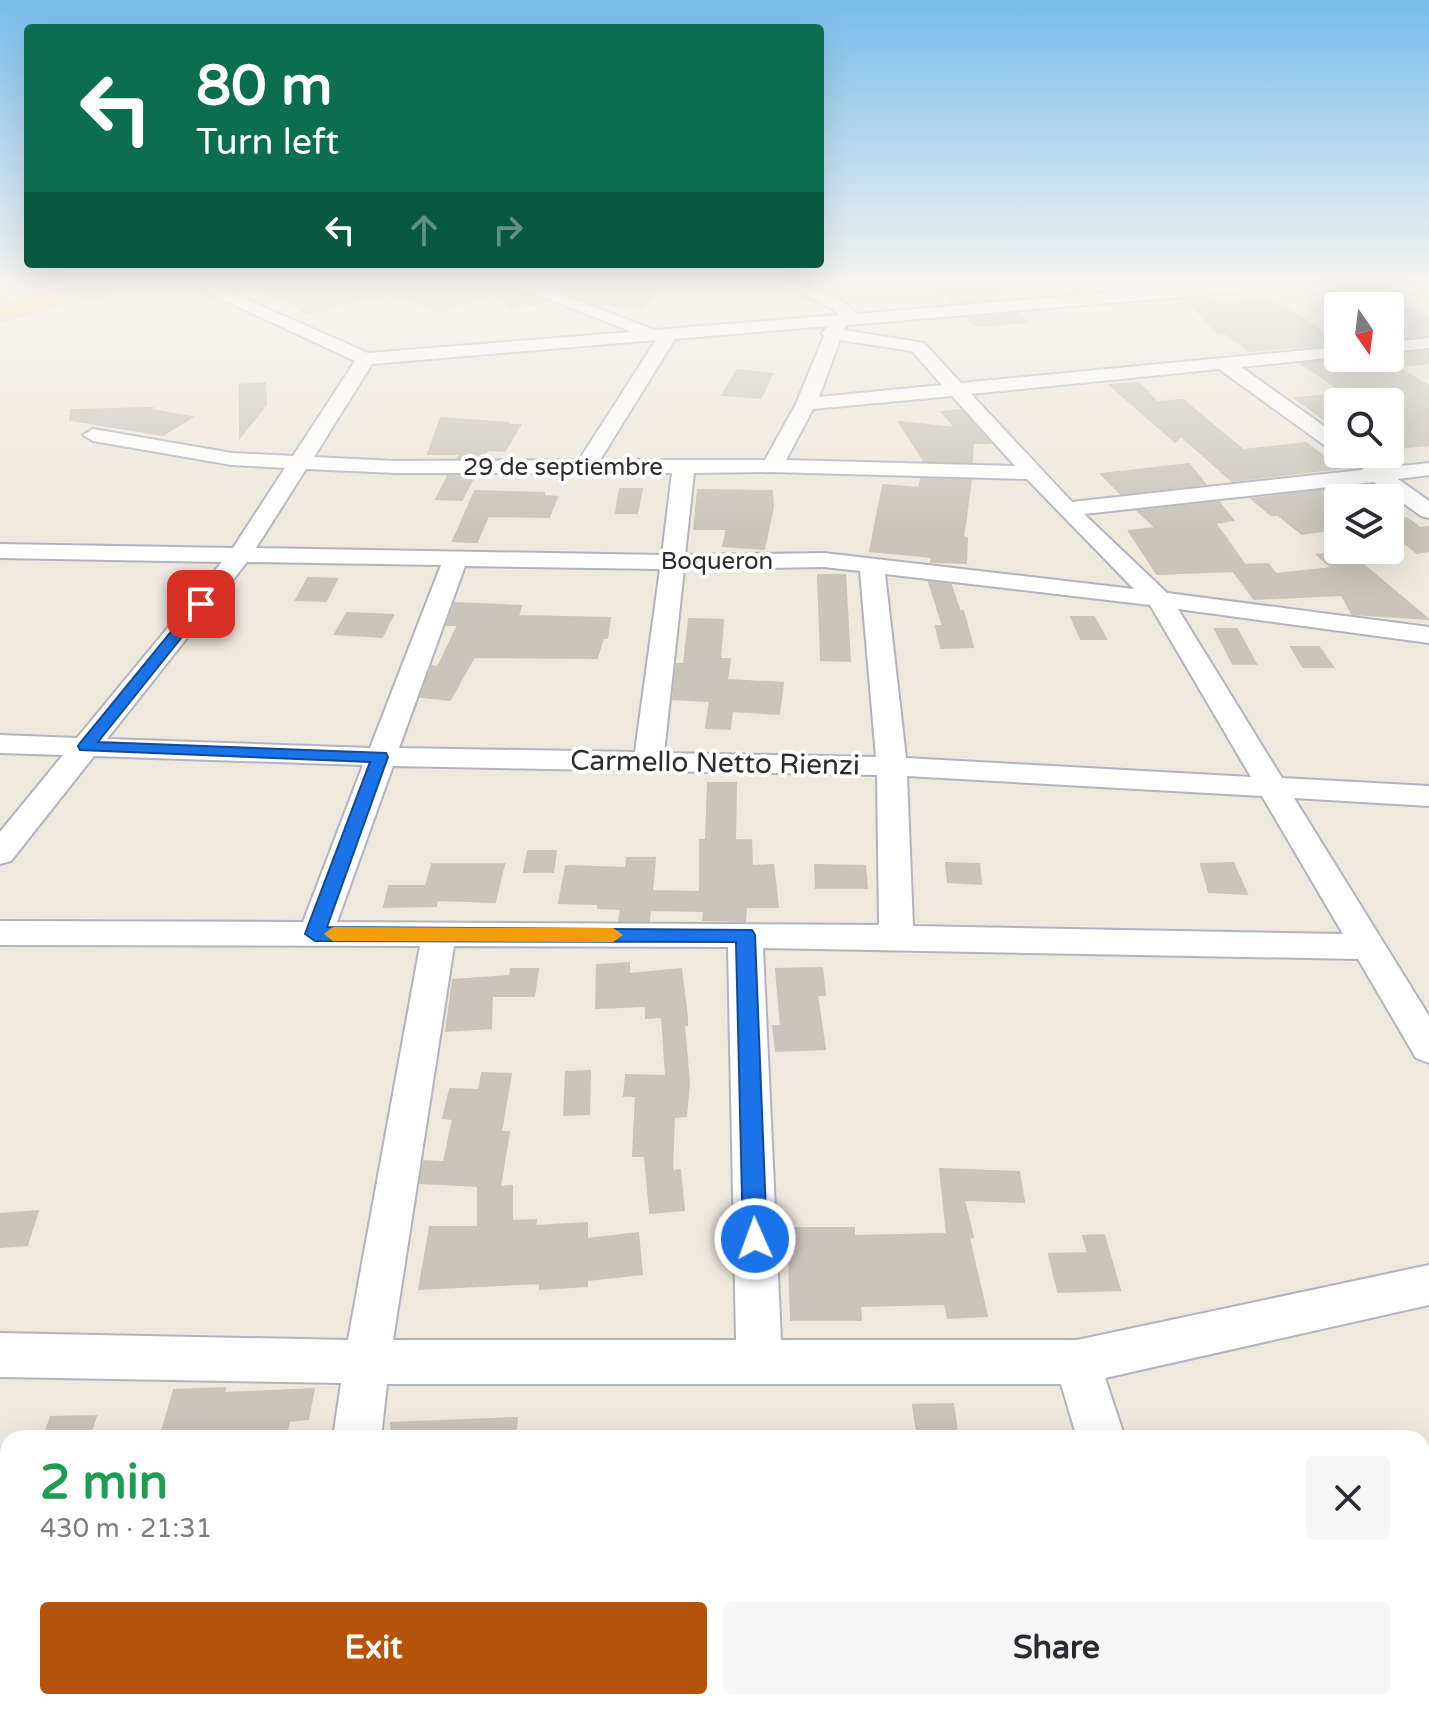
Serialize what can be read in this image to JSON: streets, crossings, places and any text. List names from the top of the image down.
{
  "streets": {
    "street": ["29 de septiembre", "Boqueron", "Carmello Netto Rienzi"]
  },
  "north": "bottom",
  "page": {
    "turn": ["80 m", "Turn left"],
    "heading": ["2 min", "430 m · 21:31"],
    "buttons": ["Exit", "Share"]
  }
}
